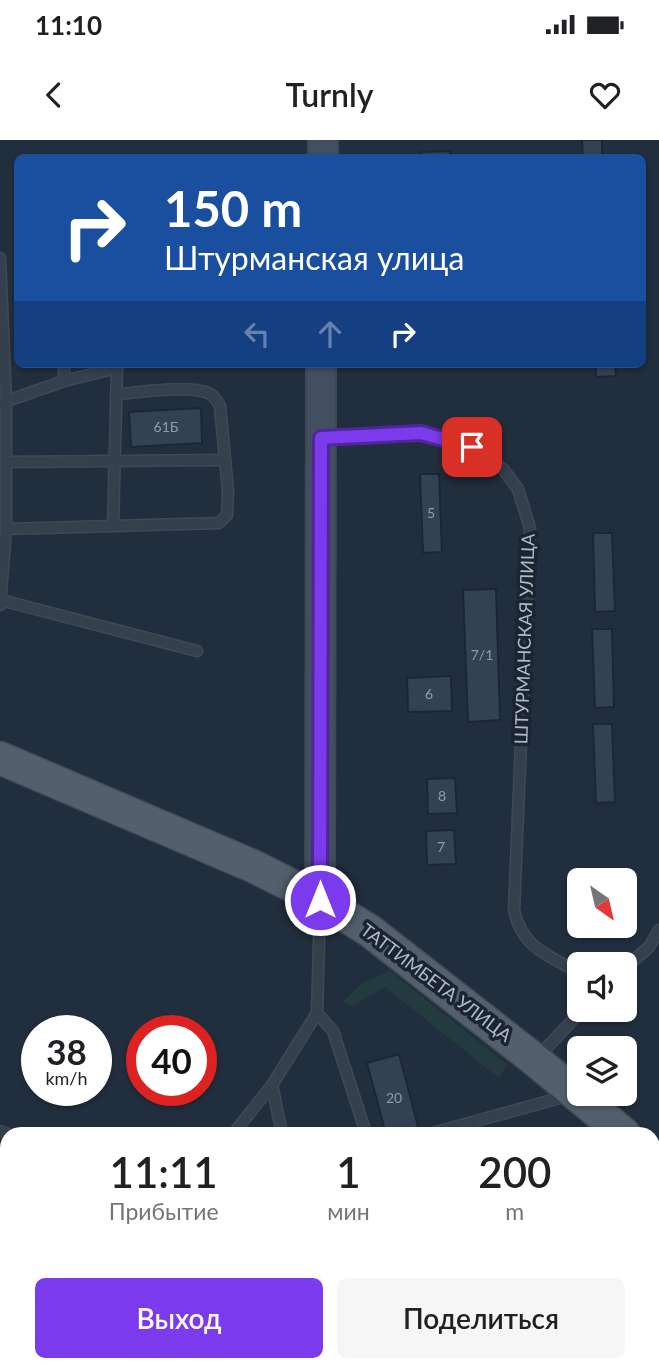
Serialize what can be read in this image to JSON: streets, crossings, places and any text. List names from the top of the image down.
{
  "streets": {
    "main road": ["ТАТТИМБЕТА УЛИЦА"],
    "lane": ["ШТУРМАНСКАЯ УЛИЦА"]
  },
  "house_numbers": [
    "61Б",
    "5",
    "7/1",
    "6",
    "8",
    "7",
    "20"
  ],
  "north": "bottom right",
  "page": {
    "status": "11:10",
    "header": "Turnly",
    "turn": ["150 m", "Штурманская улица"],
    "speed": "38 km/h",
    "limit": "40",
    "eta": [
      "11:11",
      "Прибытие",
      "1",
      "мин",
      "200",
      "m"
    ],
    "buttons": ["Выход", "Поделиться"]
  }
}
